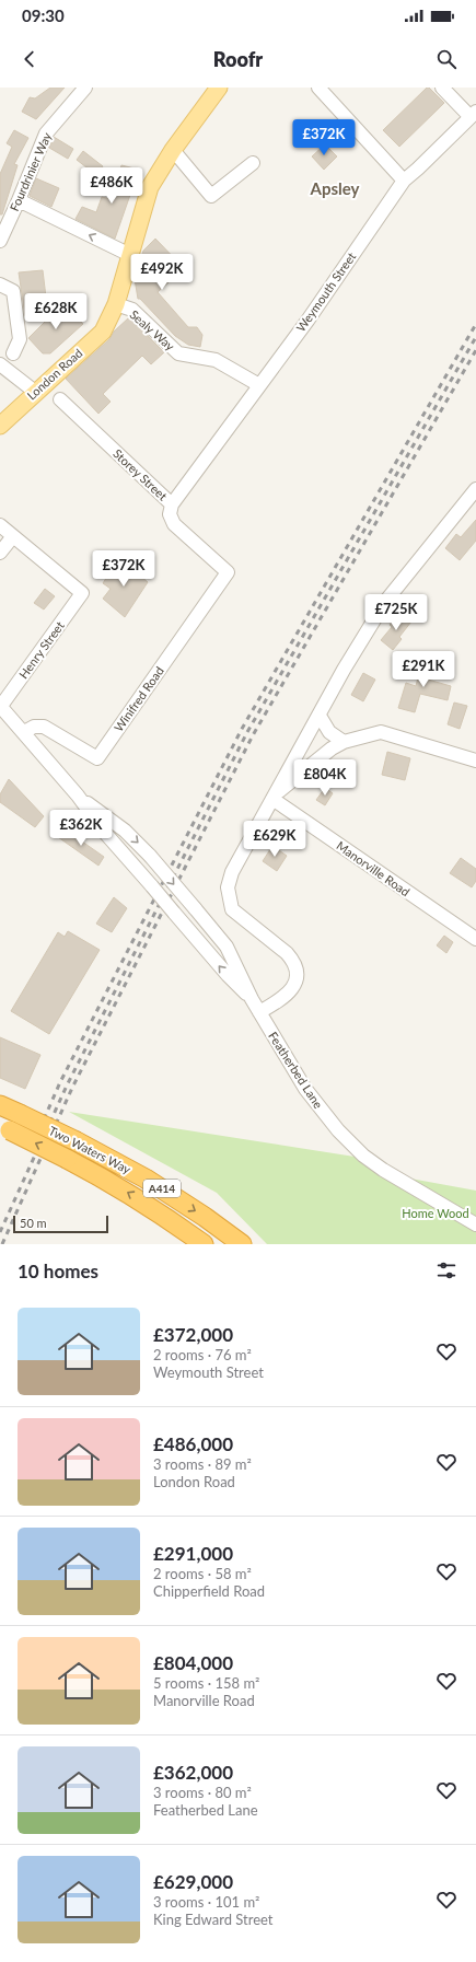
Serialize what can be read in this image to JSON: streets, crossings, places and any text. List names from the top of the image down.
{
  "streets": {
    "highway": ["Two Waters Way", "A414"],
    "main road": ["London Road"],
    "street": [
      "Fourdrinier Way",
      "Weymouth Street",
      "Sealy Way",
      "Storey Street",
      "Henry Street",
      "Winifred Road",
      "Manorville Road",
      "Featherbed Lane"
    ]
  },
  "crossings": [
    ["Weymouth Street", "Sealy Way"],
    ["Weymouth Street", "Storey Street"],
    ["Sealy Way", "London Road"],
    ["Storey Street", "Winifred Road"],
    ["Henry Street", "Featherbed Lane"],
    ["Winifred Road", "Featherbed Lane"]
  ],
  "districts": ["Apsley"],
  "parks": ["Home Wood"],
  "scale_bar": "50 m",
  "page": {
    "status": "09:30",
    "header": "Roofr",
    "price": [
      "£372K",
      "£486K",
      "£492K",
      "£628K",
      "£372K",
      "£725K",
      "£291K",
      "£804K",
      "£362K",
      "£629K"
    ],
    "scale": "50 m",
    "heading": "10 homes",
    "list": [
      {
        "name": "£372,000",
        "note": "2 rooms · 76 m² · Weymouth Street"
      },
      {
        "name": "£486,000",
        "note": "3 rooms · 89 m² · London Road"
      },
      {
        "name": "£291,000",
        "note": "2 rooms · 58 m² · Chipperfield Road"
      },
      {
        "name": "£804,000",
        "note": "5 rooms · 158 m² · Manorville Road"
      },
      {
        "name": "£362,000",
        "note": "3 rooms · 80 m² · Featherbed Lane"
      },
      {
        "name": "£629,000",
        "note": "3 rooms · 101 m² · King Edward Street"
      }
    ]
  }
}
